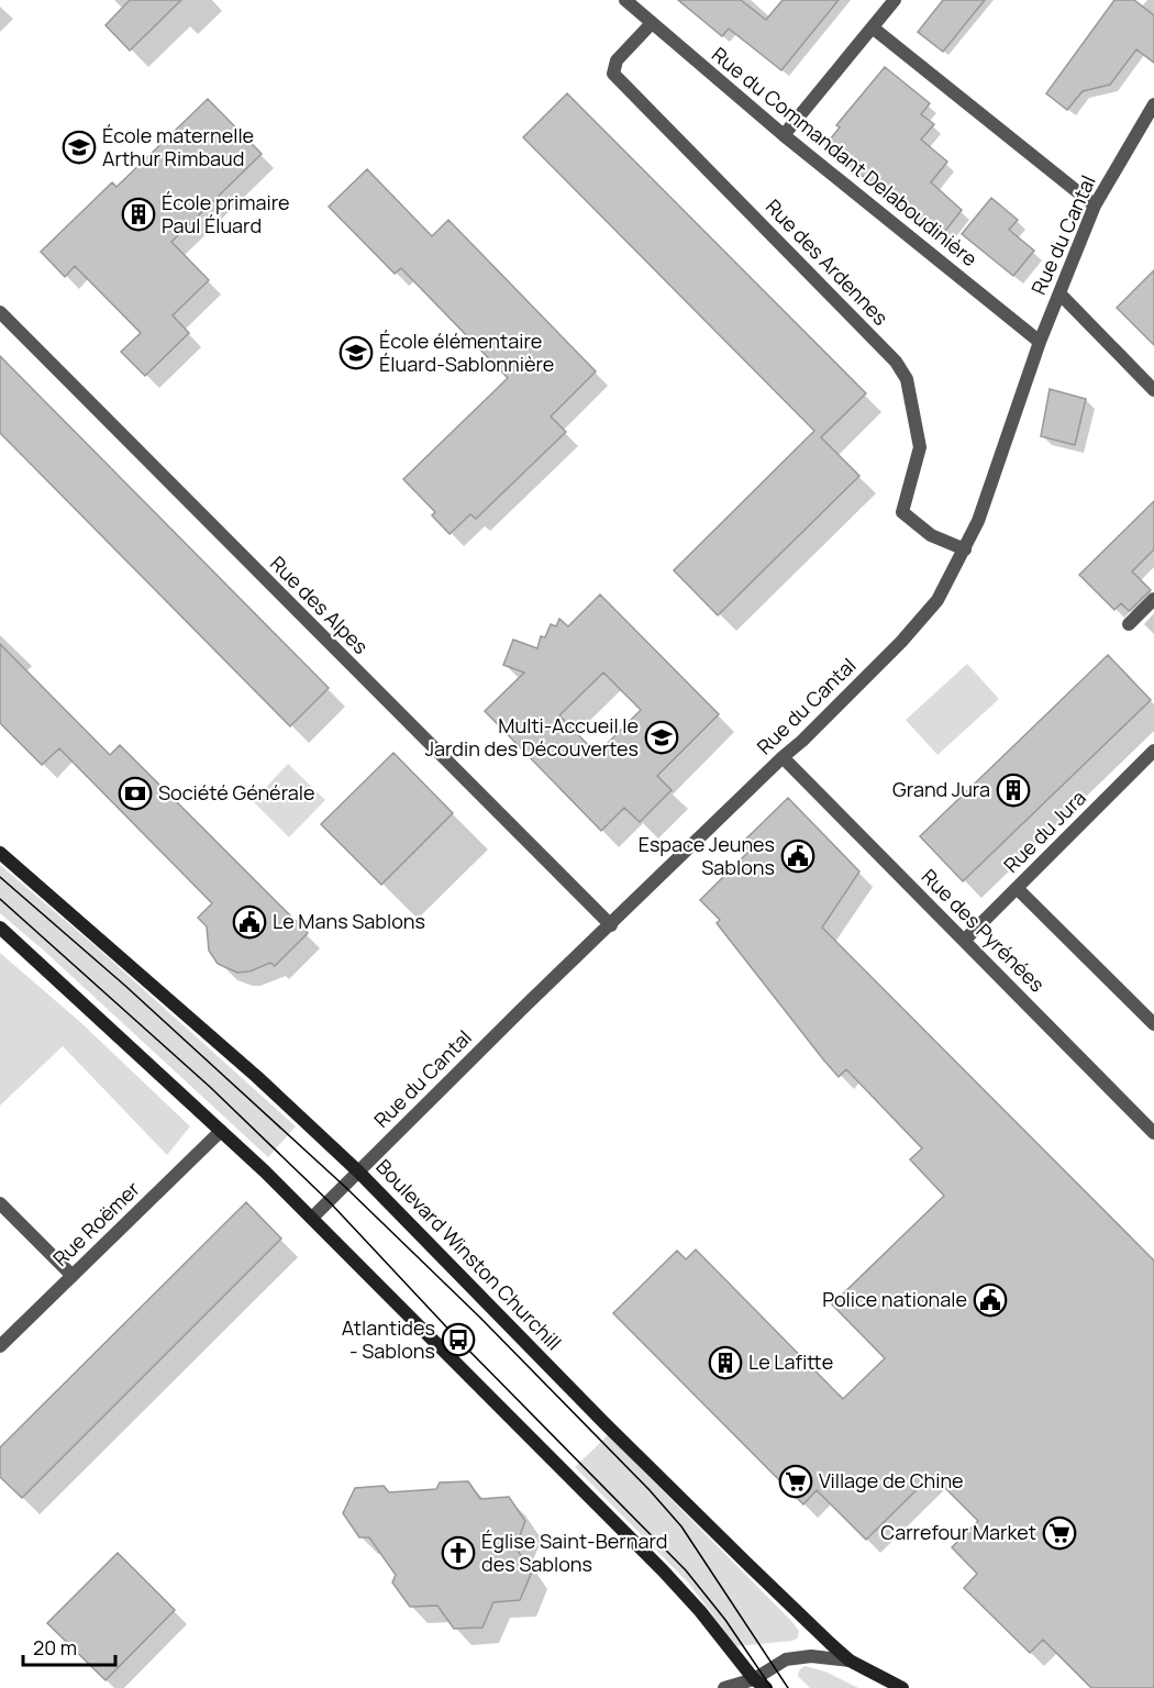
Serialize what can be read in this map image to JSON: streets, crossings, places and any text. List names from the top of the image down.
{
  "streets": {
    "street": [
      "Rue du Commandant Delaboudinière",
      "Rue du Cantal",
      "Rue des Ardennes",
      "Rue des Alpes",
      "Rue du Jura",
      "Rue des Pyrénées",
      "Rue Roëmer",
      "Boulevard Winston Churchill"
    ]
  },
  "crossings": [
    ["Rue du Commandant Delaboudinière", "Rue du Cantal"],
    ["Rue du Commandant Delaboudinière", "Rue des Ardennes"],
    ["Rue du Cantal", "Rue des Ardennes"],
    ["Rue du Cantal", "Rue des Alpes"],
    ["Rue du Cantal", "Rue des Pyrénées"],
    ["Rue du Cantal", "Boulevard Winston Churchill"],
    ["Rue du Jura", "Rue des Pyrénées"]
  ],
  "places": {
    "school or university": ["École maternelle Arthur Rimbaud", "École élémentaire Éluard-Sablonnière", "Multi-Accueil le Jardin des Découvertes"],
    "building": ["École primaire Paul Éluard", "Grand Jura", "Le Lafitte"],
    "bank": ["Société Générale"],
    "public building": ["Espace Jeunes Sablons", "Le Mans Sablons", "Police nationale"],
    "bus stop": ["Atlantides - Sablons"],
    "supermarket": ["Village de Chine", "Carrefour Market"],
    "church": ["Église Saint-Bernard des Sablons"]
  },
  "scale_bar": "20 m"
}
